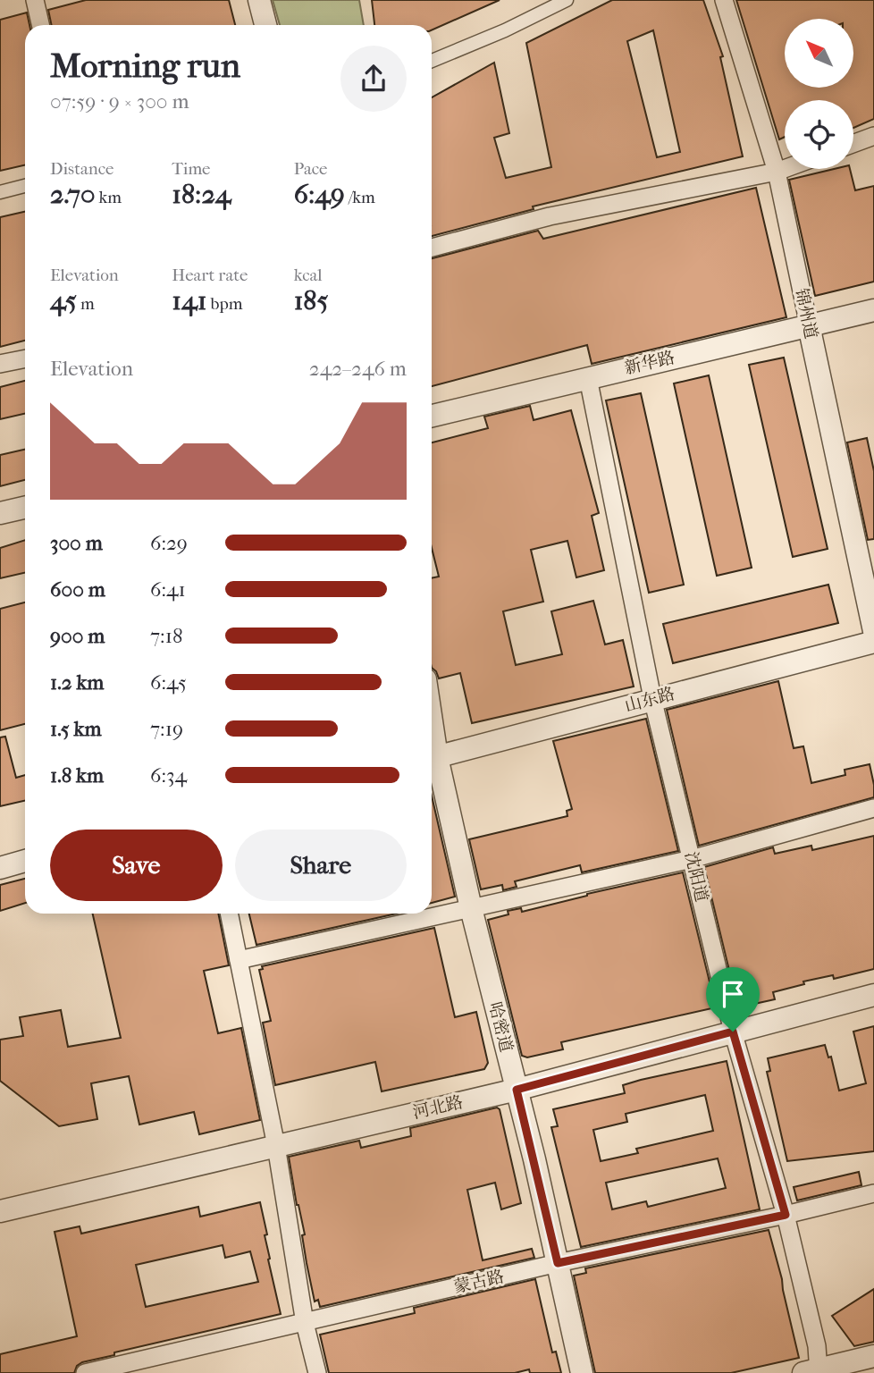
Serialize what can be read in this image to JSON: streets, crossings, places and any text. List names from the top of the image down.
{
  "streets": {
    "street": [
      "锦州道",
      "新华路",
      "山东路",
      "沈阳道",
      "哈密道",
      "河北路",
      "蒙古路"
    ]
  },
  "crossings": [
    ["锦州道", "新华路"],
    ["新华路", "沈阳道"],
    ["山东路", "沈阳道"],
    ["山东路", "哈密道"],
    ["沈阳道", "河北路"],
    ["沈阳道", "蒙古路"],
    ["哈密道", "河北路"],
    ["哈密道", "蒙古路"]
  ],
  "north": "top left",
  "page": {
    "heading": ["Morning run", "07:59 · 9 × 300 m"],
    "stats": [
      ["Distance", "2.70 km"],
      ["Time", "18:24"],
      ["Pace", "6:49 /km"],
      ["Elevation", "45 m"],
      ["Heart rate", "141 bpm"],
      ["kcal", "185"]
    ],
    "chart": ["Elevation", "242–246 m"],
    "list": [
      {
        "name": "300 m",
        "note": "6:29"
      },
      {
        "name": "600 m",
        "note": "6:41"
      },
      {
        "name": "900 m",
        "note": "7:18"
      },
      {
        "name": "1.2 km",
        "note": "6:45"
      },
      {
        "name": "1.5 km",
        "note": "7:19"
      },
      {
        "name": "1.8 km",
        "note": "6:34"
      }
    ],
    "buttons": ["Save", "Share"]
  }
}
